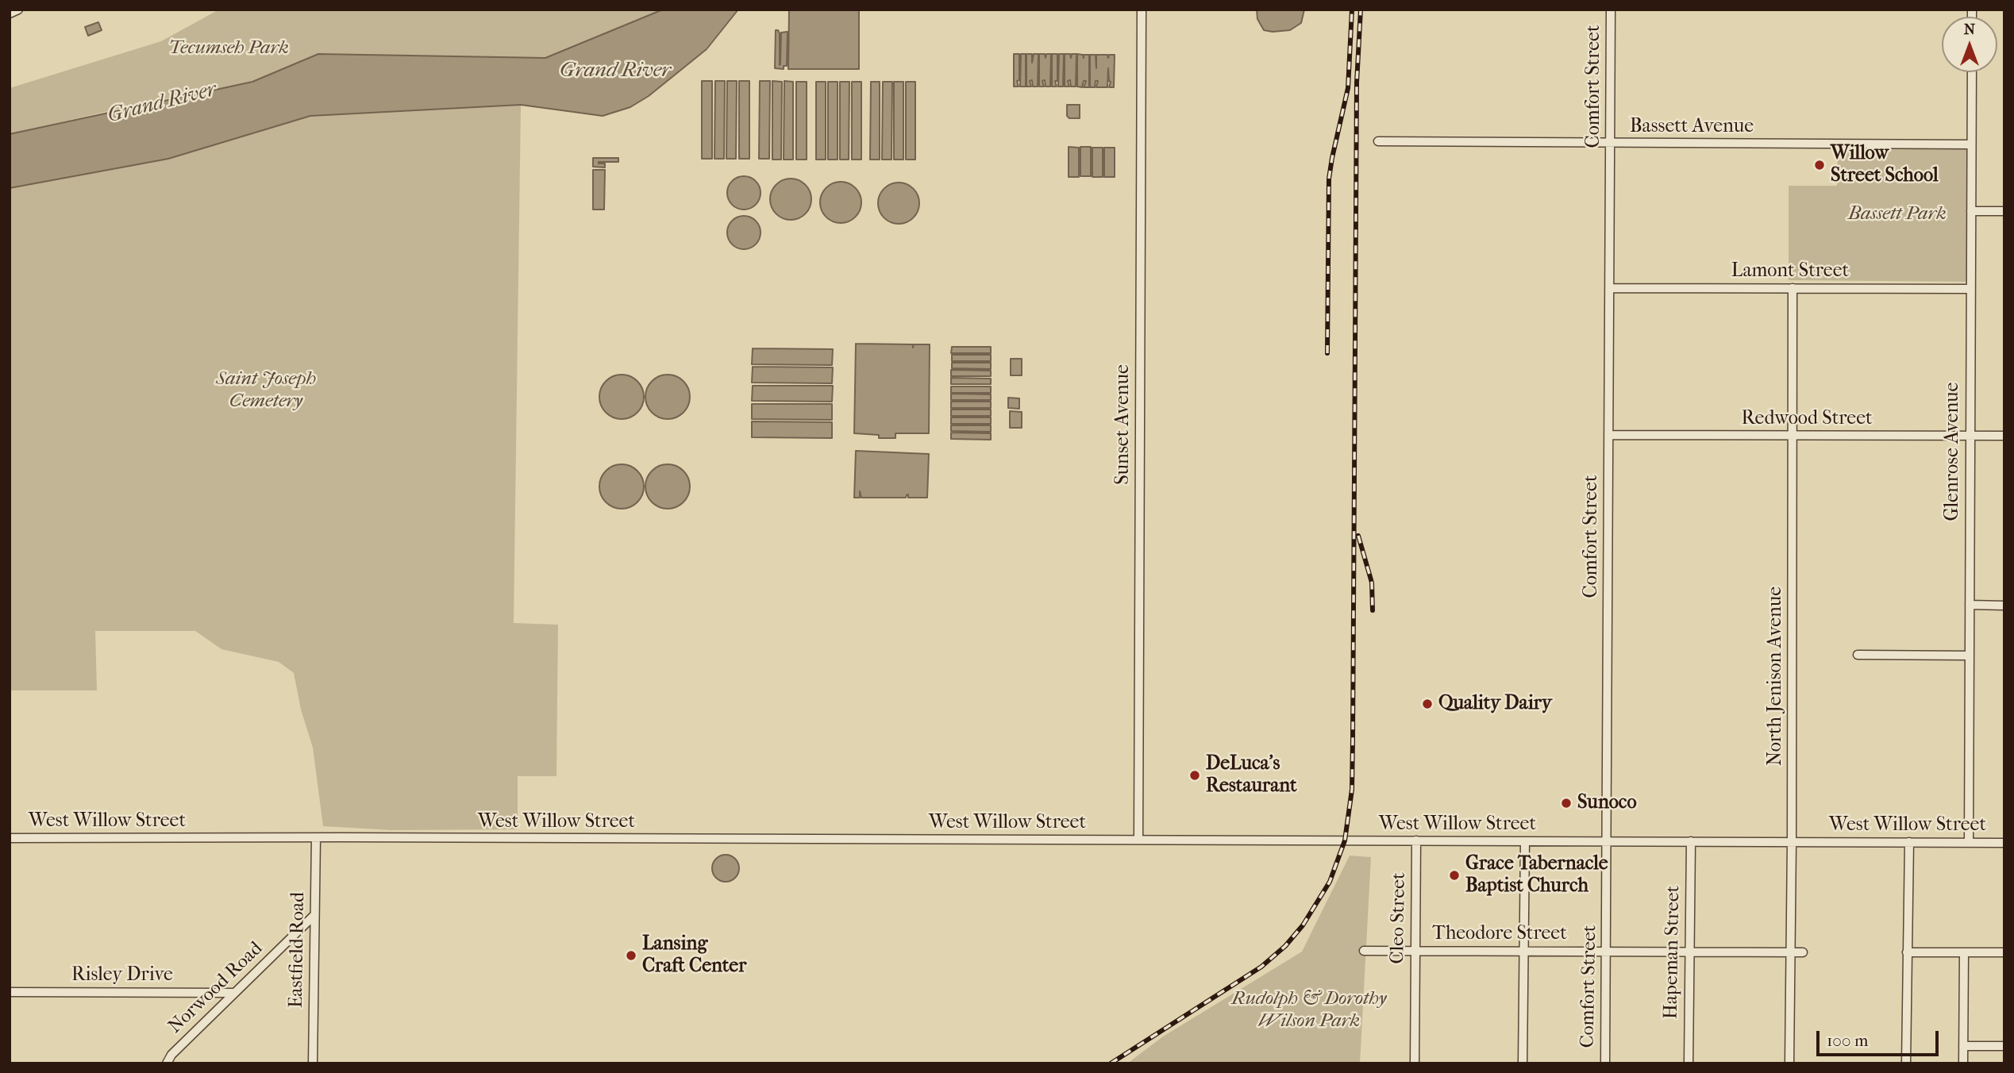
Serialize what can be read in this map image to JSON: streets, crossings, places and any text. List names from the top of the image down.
{
  "streets": {
    "street": [
      "Comfort Street",
      "Bassett Avenue",
      "Lamont Street",
      "Redwood Street",
      "Sunset Avenue",
      "Glenrose Avenue",
      "North Jenison Avenue",
      "West Willow Street",
      "Cleo Street",
      "Theodore Street",
      "Eastfield Road",
      "Hapeman Street",
      "Risley Drive",
      "Norwood Road"
    ]
  },
  "crossings": [
    ["Comfort Street", "Bassett Avenue"],
    ["Comfort Street", "Lamont Street"],
    ["Comfort Street", "Redwood Street"],
    ["Comfort Street", "West Willow Street"],
    ["Comfort Street", "Theodore Street"],
    ["Bassett Avenue", "Glenrose Avenue"],
    ["Lamont Street", "Glenrose Avenue"],
    ["Lamont Street", "North Jenison Avenue"],
    ["Redwood Street", "Glenrose Avenue"],
    ["Redwood Street", "North Jenison Avenue"],
    ["Sunset Avenue", "West Willow Street"],
    ["Glenrose Avenue", "West Willow Street"],
    ["North Jenison Avenue", "West Willow Street"],
    ["North Jenison Avenue", "Theodore Street"],
    ["West Willow Street", "Cleo Street"],
    ["West Willow Street", "Eastfield Road"],
    ["West Willow Street", "Hapeman Street"],
    ["Cleo Street", "Theodore Street"],
    ["Theodore Street", "Hapeman Street"],
    ["Eastfield Road", "Norwood Road"],
    ["Risley Drive", "Norwood Road"]
  ],
  "water": ["Grand River"],
  "parks": [
    "Tecumseh Park",
    "Bassett Park",
    "Saint Joseph Cemetery",
    "Rudolph & Dorothy Wilson Park"
  ],
  "places": [
    "Willow Street School",
    "Quality Dairy",
    "DeLuca's Restaurant",
    "Sunoco",
    "Grace Tabernacle Baptist Church",
    "Lansing Craft Center"
  ],
  "scale_bar": "100 m",
  "north": "top"
}
